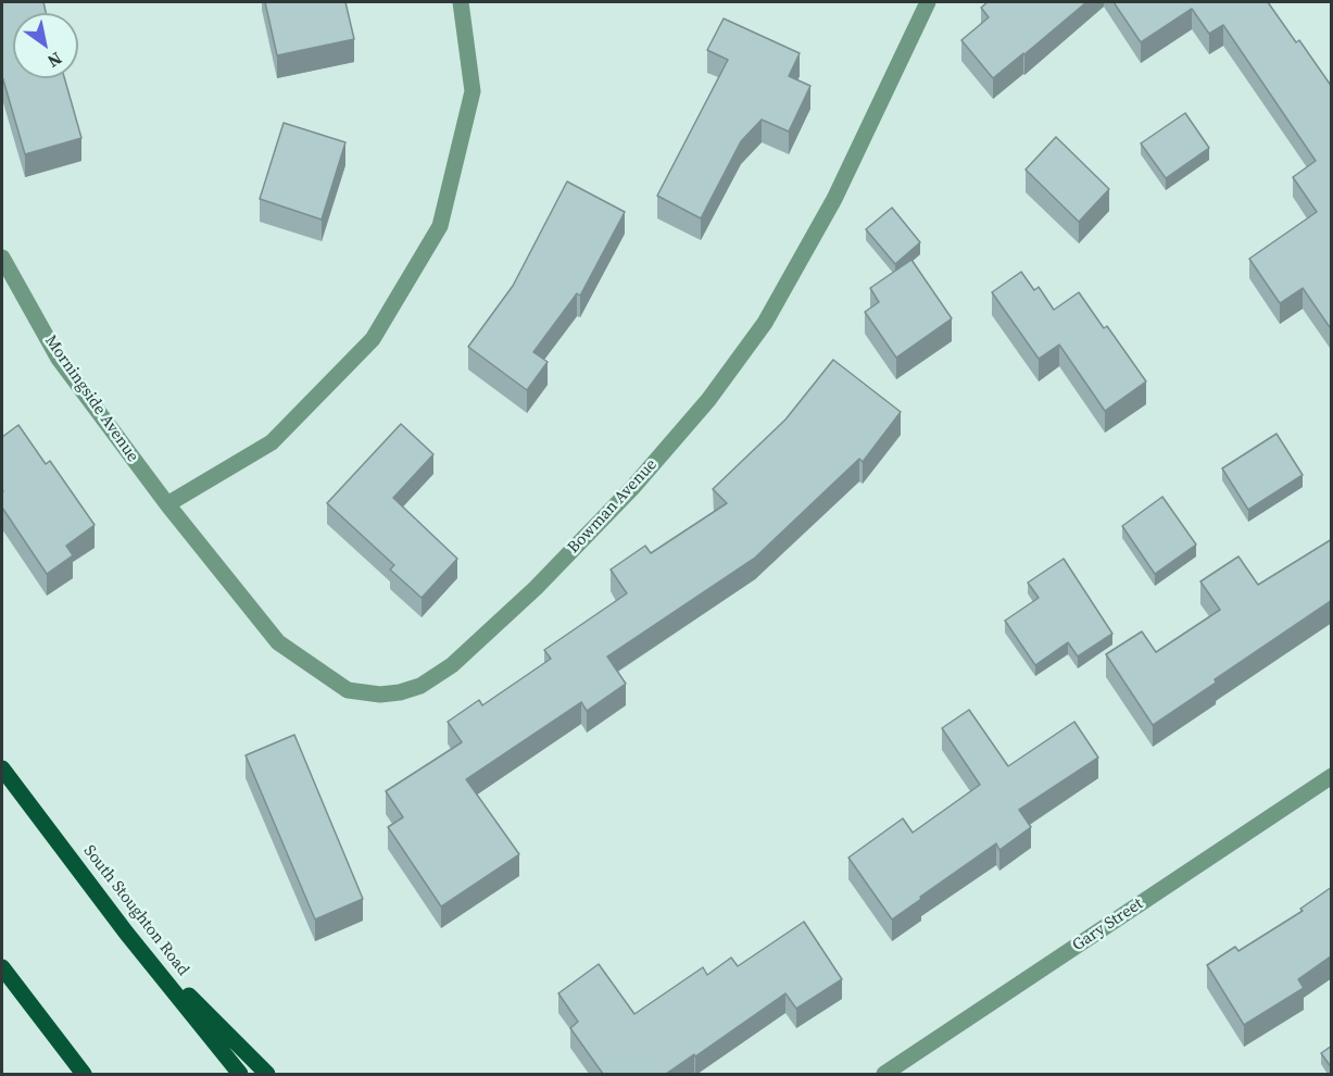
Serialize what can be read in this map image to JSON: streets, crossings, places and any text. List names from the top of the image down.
{
  "streets": {
    "main road": ["South Stoughton Road"],
    "street": ["Morningside Avenue", "Bowman Avenue", "Gary Street"]
  },
  "crossings": [
    ["Morningside Avenue", "Bowman Avenue"]
  ],
  "north": "bottom right"
}
